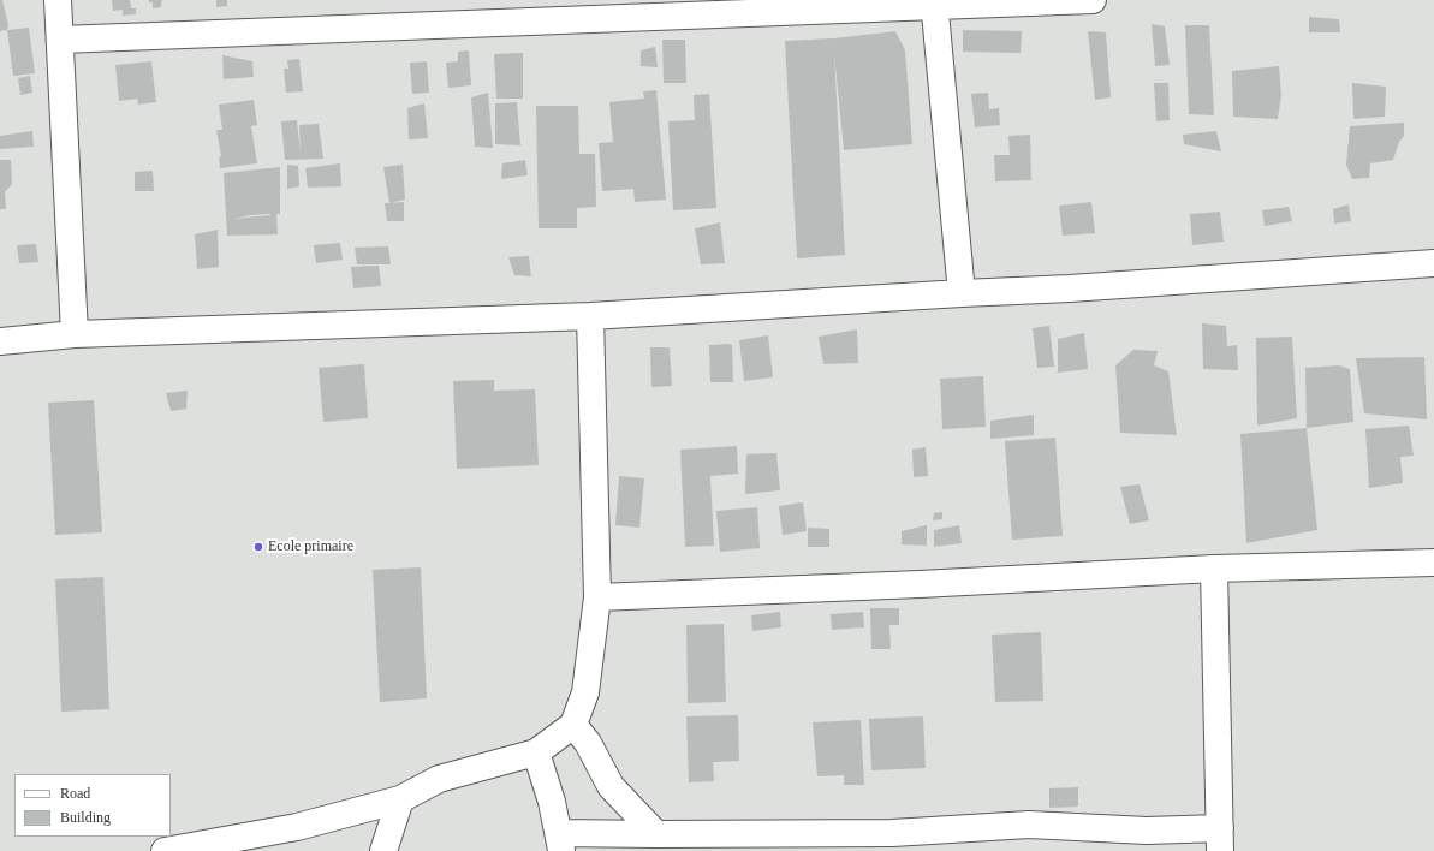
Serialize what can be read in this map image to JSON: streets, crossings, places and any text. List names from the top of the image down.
{
  "places": ["Ecole primaire"],
  "legend": ["Road", "Building"]
}
